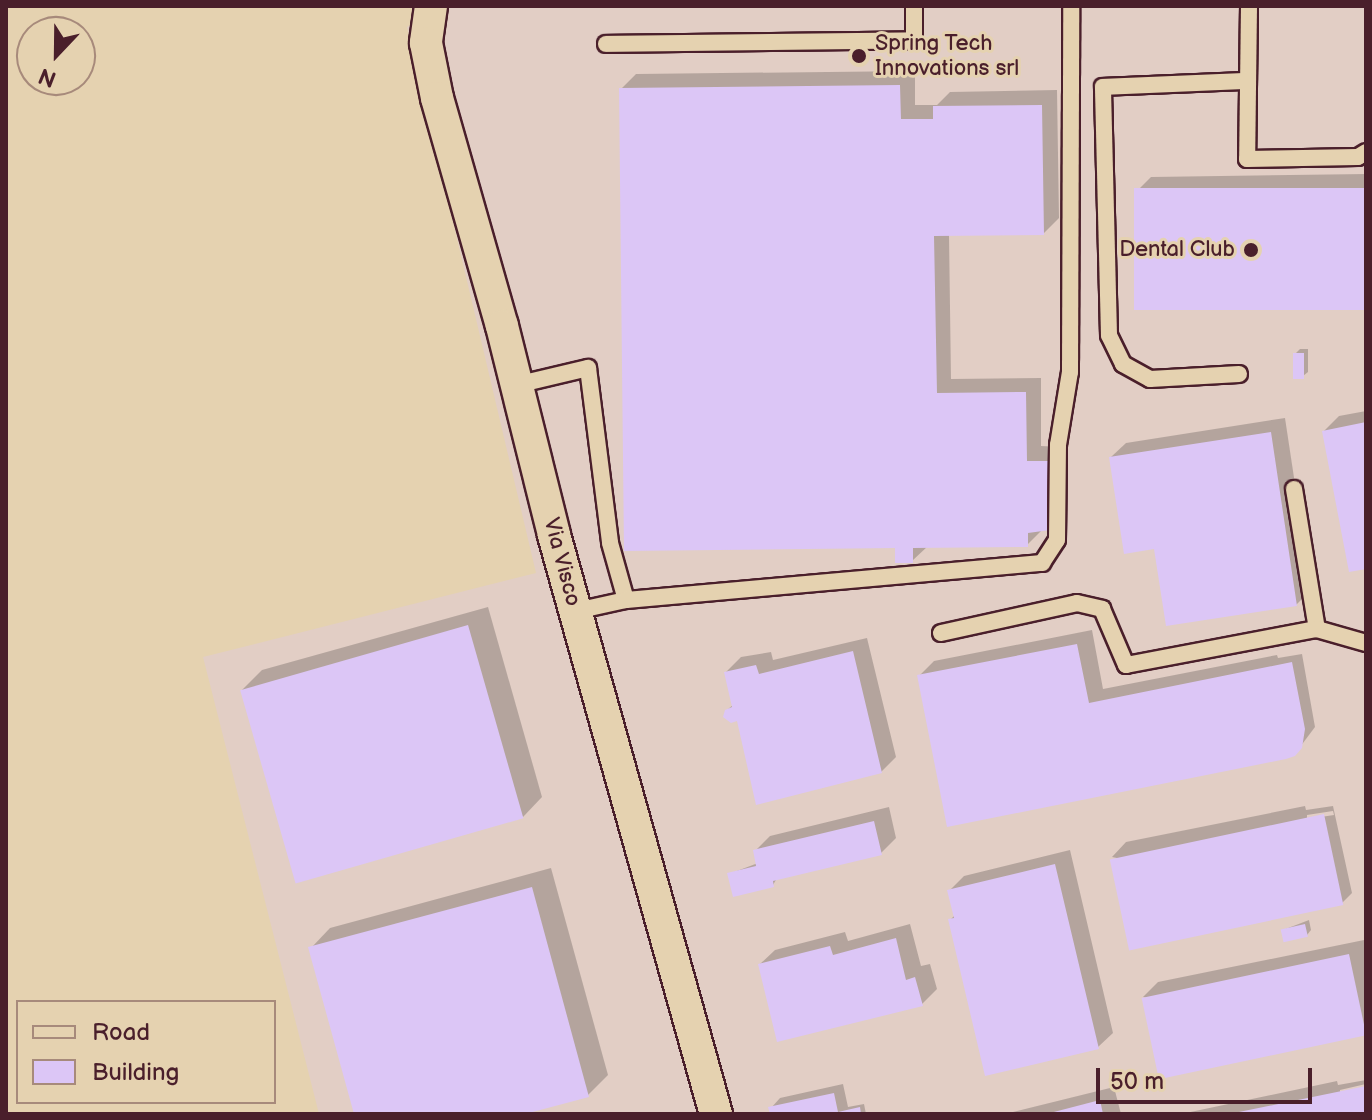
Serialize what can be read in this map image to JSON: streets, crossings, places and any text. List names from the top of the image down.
{
  "streets": {
    "street": ["Via Visco"]
  },
  "places": ["Spring Tech Innovations srl", "Dental Club"],
  "legend": ["Road", "Building"],
  "scale_bar": "50 m",
  "north": "bottom"
}
